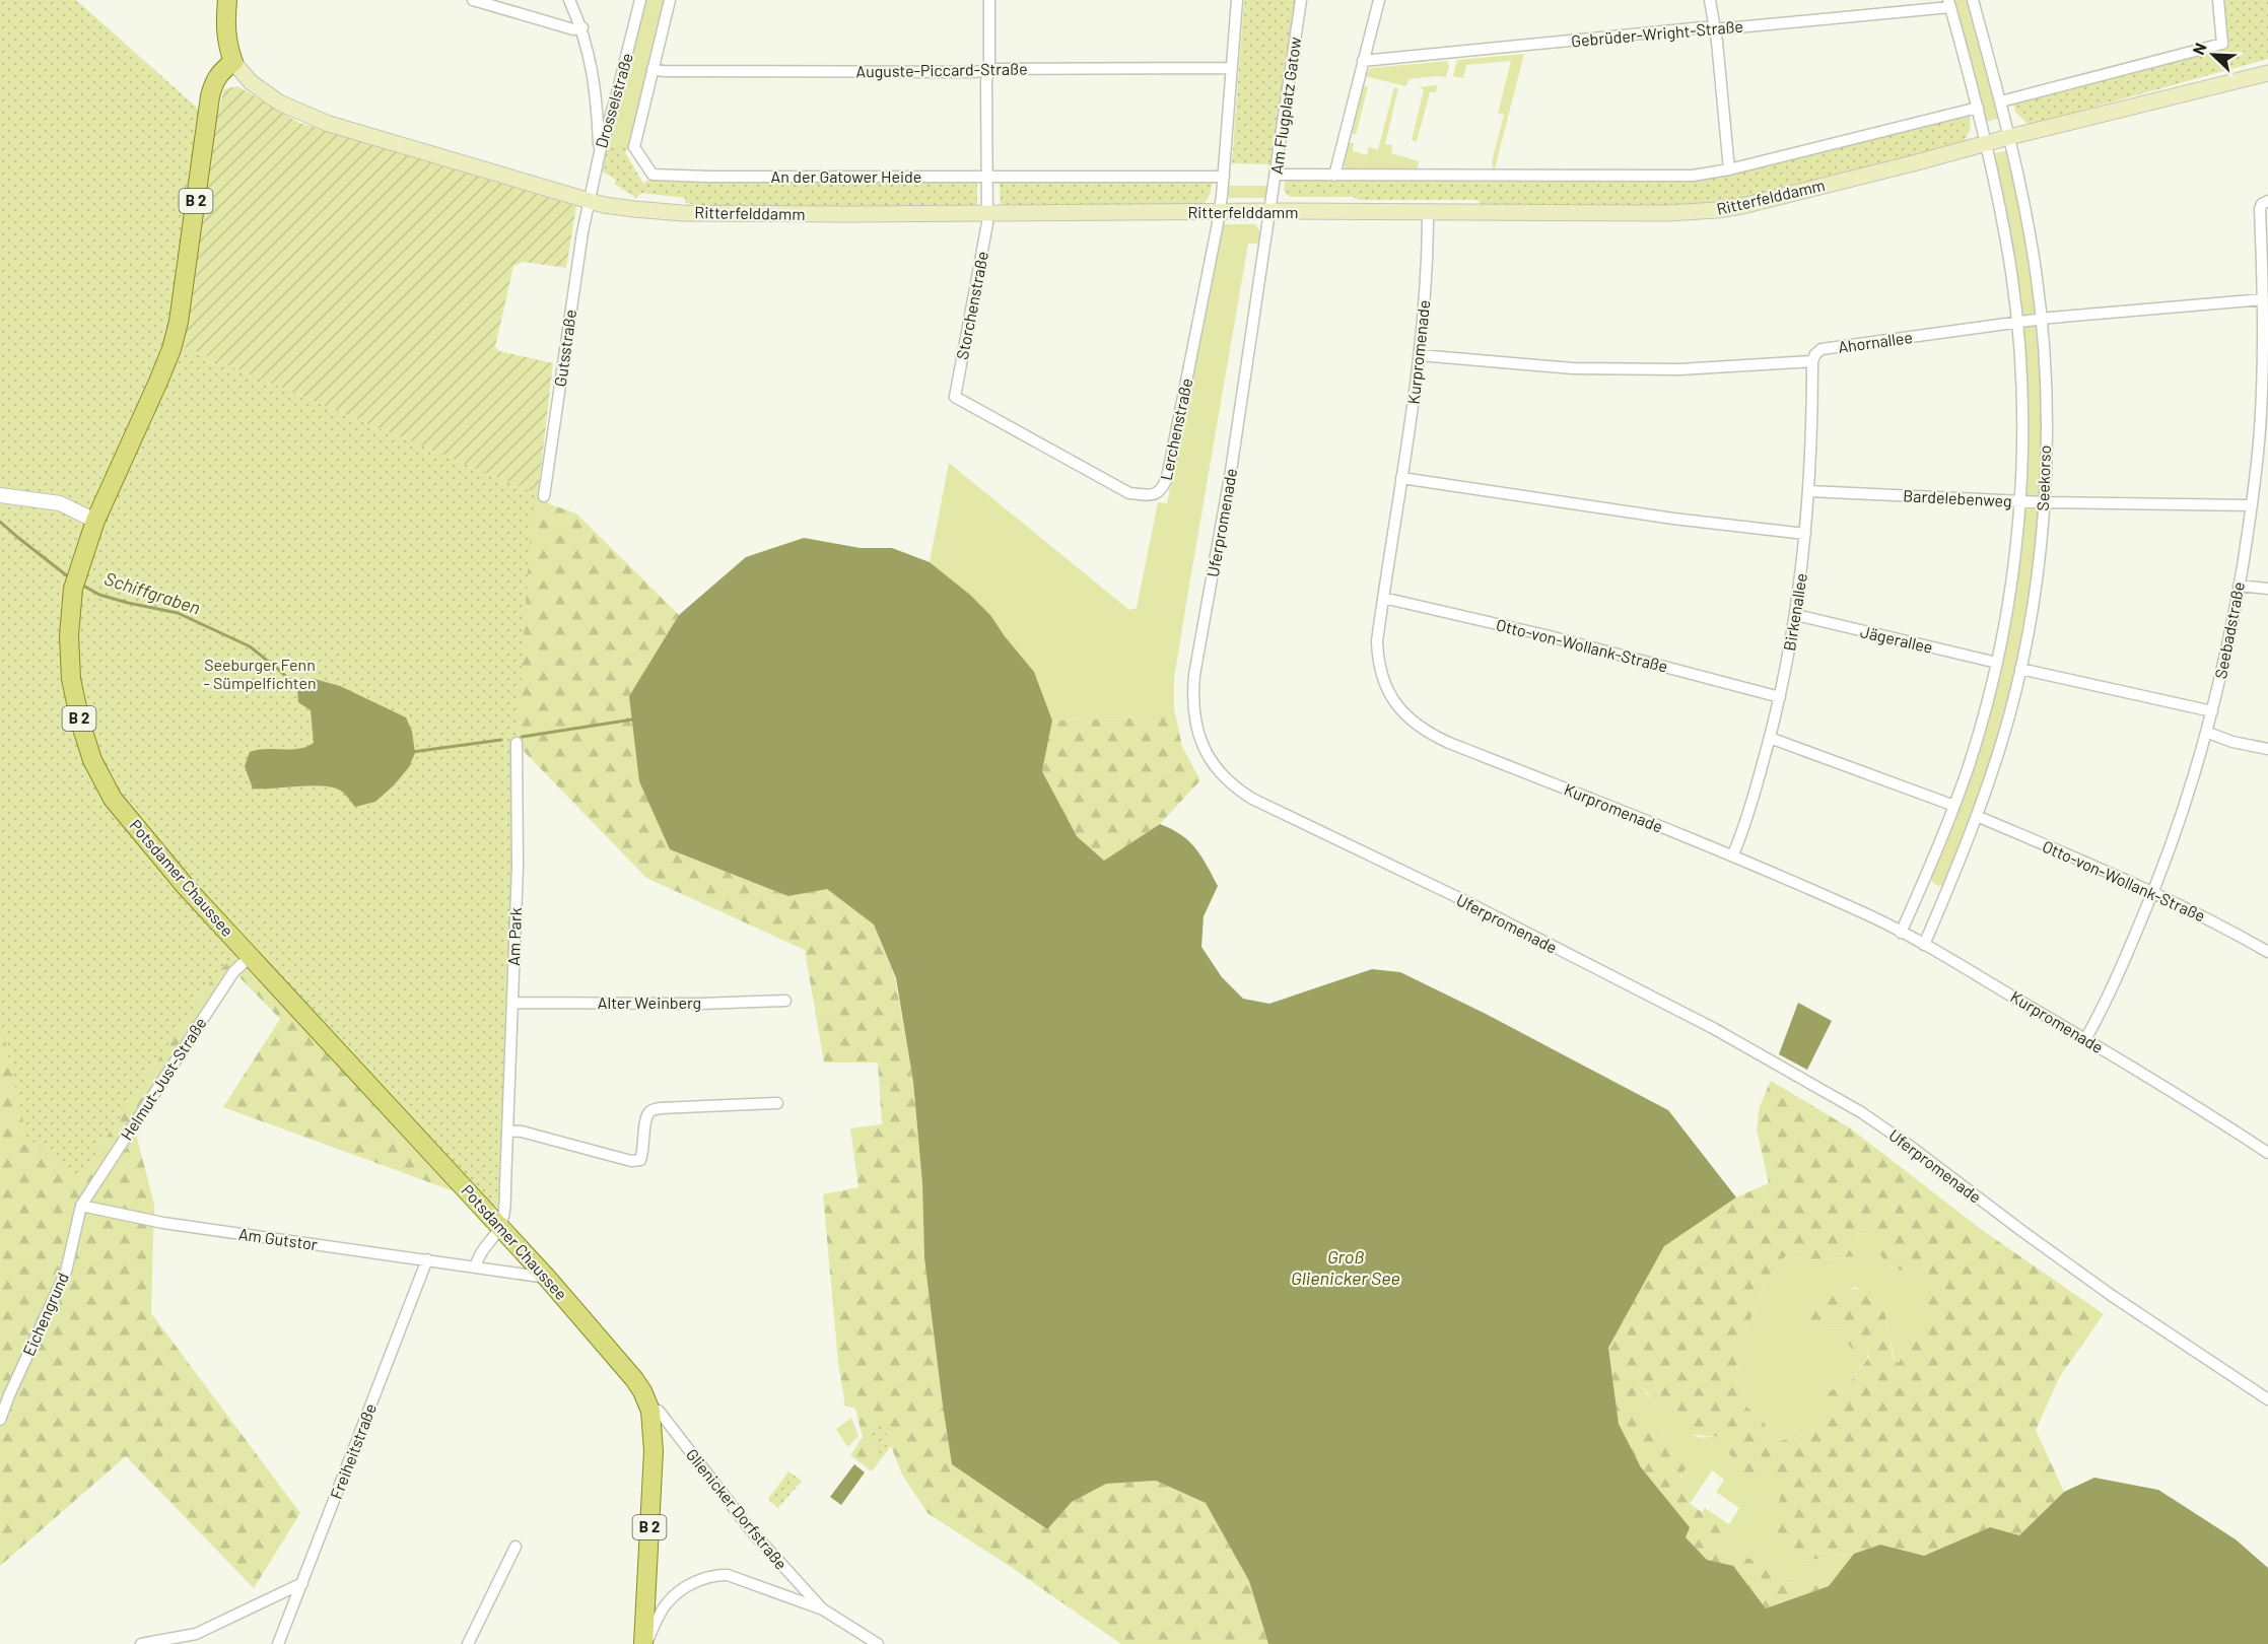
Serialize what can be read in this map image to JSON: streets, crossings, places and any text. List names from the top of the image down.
{
  "streets": {
    "main road": ["Ritterfelddamm", "B 2", "Potsdamer Chaussee"],
    "street": [
      "Gebrüder-Wright-Straße",
      "Auguste-Piccard-Straße",
      "Drosselstraße",
      "Am Flugplatz Gatow",
      "An der Gatower Heide",
      "Storchenstraße",
      "Ahornallee",
      "Gutsstraße",
      "Kurpromenade",
      "Lerchenstraße",
      "Seekorso",
      "Bardelebenweg",
      "Uferpromenade",
      "Birkenallee",
      "Seebadstraße",
      "Jägerallee",
      "Otto-von-Wollank-Straße",
      "Am Park",
      "Alter Weinberg",
      "Helmut-Just-Straße",
      "Am Gutstor",
      "Eichengrund",
      "Freiheitstraße",
      "Glienicker Dorfstraße"
    ]
  },
  "crossings": [
    ["Gebrüder-Wright-Straße", "Seekorso"],
    ["Auguste-Piccard-Straße", "An der Gatower Heide"],
    ["Auguste-Piccard-Straße", "Storchenstraße"],
    ["Drosselstraße", "Ritterfelddamm"],
    ["Drosselstraße", "Gutsstraße"],
    ["Am Flugplatz Gatow", "Ritterfelddamm"],
    ["Am Flugplatz Gatow", "Uferpromenade"],
    ["An der Gatower Heide", "Storchenstraße"],
    ["Ritterfelddamm", "Storchenstraße"],
    ["Ritterfelddamm", "Gutsstraße"],
    ["Ritterfelddamm", "Kurpromenade"],
    ["Ritterfelddamm", "Lerchenstraße"],
    ["Ritterfelddamm", "Seekorso"],
    ["Ritterfelddamm", "Uferpromenade"],
    ["Ritterfelddamm", "Potsdamer Chaussee"],
    ["Storchenstraße", "Lerchenstraße"],
    ["Ahornallee", "Kurpromenade"],
    ["Ahornallee", "Seekorso"],
    ["Ahornallee", "Birkenallee"],
    ["Ahornallee", "Seebadstraße"],
    ["Kurpromenade", "Seekorso"],
    ["Kurpromenade", "Birkenallee"],
    ["Kurpromenade", "Seebadstraße"],
    ["Kurpromenade", "Otto-von-Wollank-Straße"],
    ["Seekorso", "Bardelebenweg"],
    ["Seekorso", "Jägerallee"],
    ["Seekorso", "Otto-von-Wollank-Straße"],
    ["Bardelebenweg", "Birkenallee"],
    ["Bardelebenweg", "Seebadstraße"],
    ["Birkenallee", "Jägerallee"],
    ["Birkenallee", "Otto-von-Wollank-Straße"],
    ["Seebadstraße", "Otto-von-Wollank-Straße"],
    ["Potsdamer Chaussee", "Am Park"],
    ["Potsdamer Chaussee", "Helmut-Just-Straße"],
    ["Potsdamer Chaussee", "Am Gutstor"],
    ["Potsdamer Chaussee", "Glienicker Dorfstraße"],
    ["Am Park", "Alter Weinberg"],
    ["Helmut-Just-Straße", "Am Gutstor"],
    ["Helmut-Just-Straße", "Eichengrund"],
    ["Am Gutstor", "Eichengrund"],
    ["Am Gutstor", "Freiheitstraße"]
  ],
  "water": ["Schiffgraben", "Groß Glienicker See"],
  "parks": ["Seeburger Fenn - Sümpelfichten"],
  "north": "top left"
}
